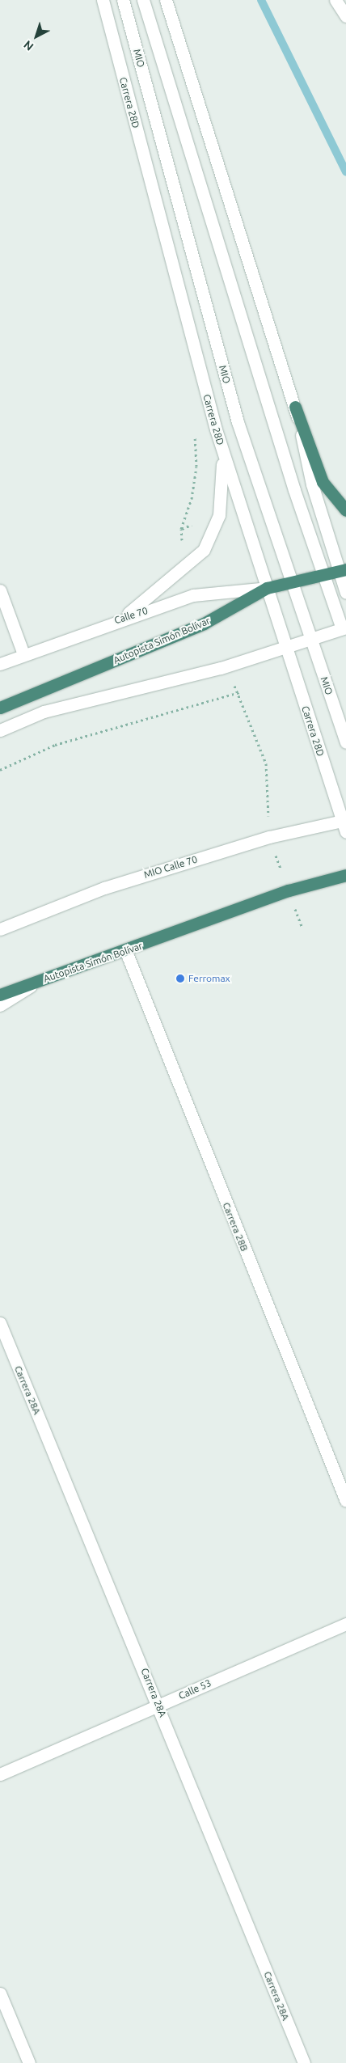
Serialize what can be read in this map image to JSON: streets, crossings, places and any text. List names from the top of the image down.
{
  "streets": {
    "highway": ["Autopista Simón Bolívar"],
    "street": [
      "MIO",
      "Carrera 28D",
      "Calle 70",
      "MIO Calle 70",
      "Carrera 28B",
      "Carrera 28A",
      "Calle 53"
    ]
  },
  "crossings": [
    ["MIO", "Autopista Simón Bolívar"],
    ["Carrera 28D", "Calle 70"],
    ["Carrera 28D", "Autopista Simón Bolívar"],
    ["Carrera 28D", "MIO Calle 70"],
    ["Calle 70", "Autopista Simón Bolívar"],
    ["Autopista Simón Bolívar", "Carrera 28B"],
    ["Carrera 28A", "Calle 53"]
  ],
  "places": ["Ferromax"],
  "north": "bottom left"
}
